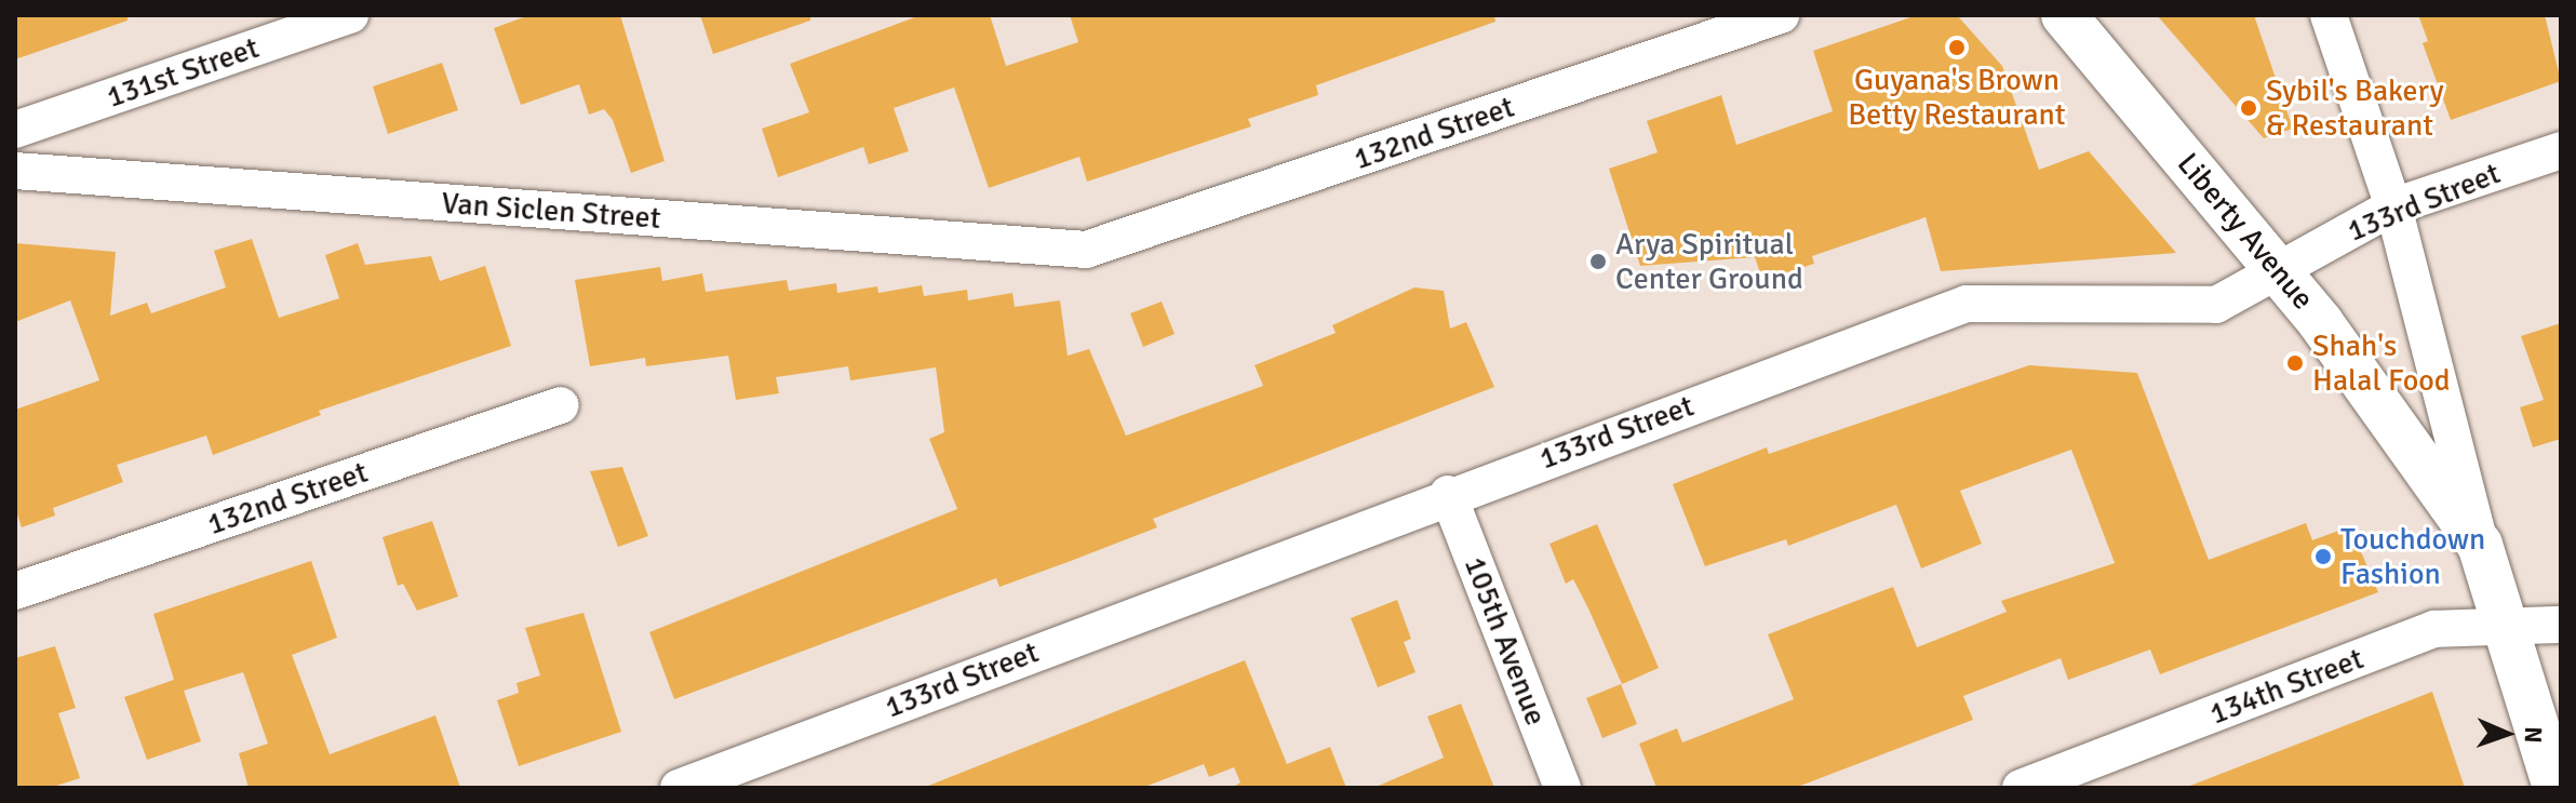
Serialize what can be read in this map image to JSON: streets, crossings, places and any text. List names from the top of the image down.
{
  "streets": {
    "street": [
      "131st Street",
      "132nd Street",
      "133rd Street",
      "Van Siclen Street",
      "Liberty Avenue",
      "105th Avenue",
      "134th Street"
    ]
  },
  "crossings": [
    ["132nd Street", "Van Siclen Street"],
    ["133rd Street", "Liberty Avenue"],
    ["133rd Street", "105th Avenue"],
    ["Liberty Avenue", "134th Street"]
  ],
  "places": [
    "Guyana's Brown Betty Restaurant",
    "Sybil's Bakery & Restaurant",
    "Arya Spiritual Center Ground",
    "Shah's Halal Food",
    "Touchdown Fashion"
  ],
  "north": "right"
}
